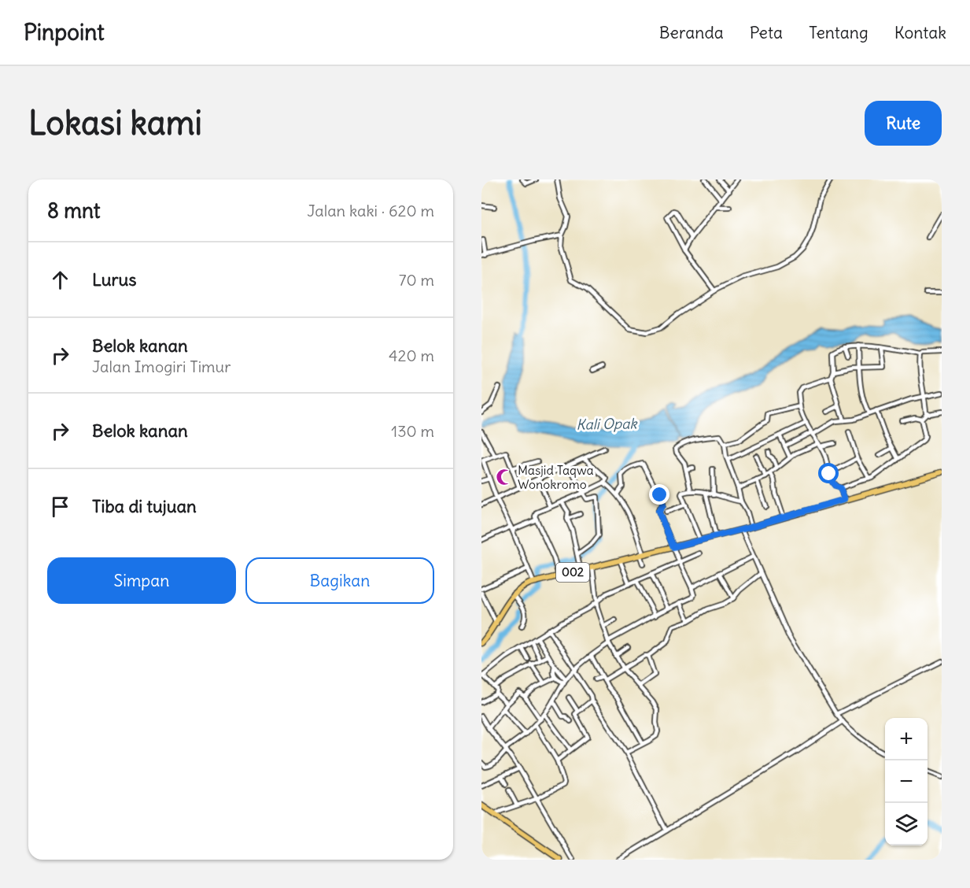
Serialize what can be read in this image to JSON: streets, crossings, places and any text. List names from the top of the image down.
{
  "streets": {
    "main road": ["002"]
  },
  "water": ["Kali Opak"],
  "places": {
    "mosque": ["Masjid Taqwa Wonokromo"]
  },
  "page": {
    "header": "Pinpoint",
    "nav": [
      "Beranda",
      "Peta",
      "Tentang",
      "Kontak"
    ],
    "buttons": [
      "Rute",
      ["Simpan", "Bagikan"]
    ],
    "title": "Lokasi kami",
    "heading": ["8 mnt", "Jalan kaki · 620 m"],
    "list": [
      ["Lurus", "70 m"],
      ["Belok kanan", "Jalan Imogiri Timur", "420 m"],
      ["Belok kanan", "130 m"],
      "Tiba di tujuan"
    ],
    "map_buttons": ["+", "−"]
  }
}
